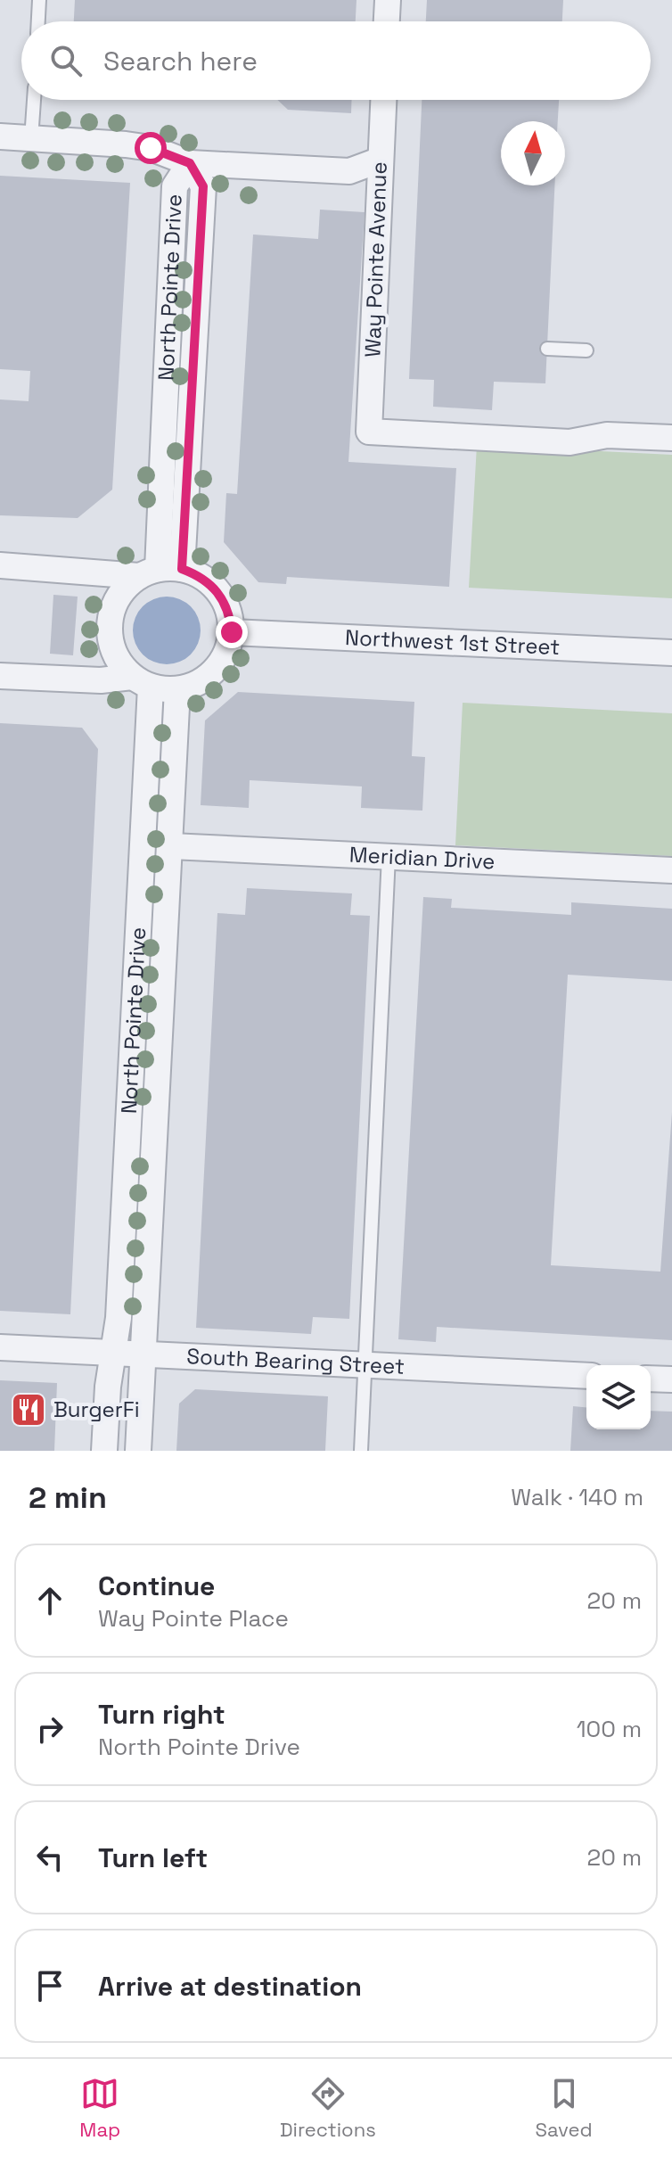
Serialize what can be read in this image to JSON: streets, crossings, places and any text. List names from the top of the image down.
{
  "streets": {
    "street": [
      "Way Pointe Avenue",
      "North Pointe Drive",
      "Northwest 1st Street",
      "Meridian Drive",
      "South Bearing Street"
    ]
  },
  "crossings": [
    ["North Pointe Drive", "Northwest 1st Street"],
    ["North Pointe Drive", "Meridian Drive"],
    ["North Pointe Drive", "South Bearing Street"]
  ],
  "places": {
    "restaurant": ["BurgerFi"]
  },
  "north": "top",
  "page": {
    "search": "Search here",
    "heading": ["2 min", "Walk · 140 m"],
    "list": [
      ["Continue", "Way Pointe Place", "20 m"],
      ["Turn right", "North Pointe Drive", "100 m"],
      ["Turn left", "20 m"],
      "Arrive at destination"
    ],
    "nav": ["Map", "Directions", "Saved"]
  }
}
